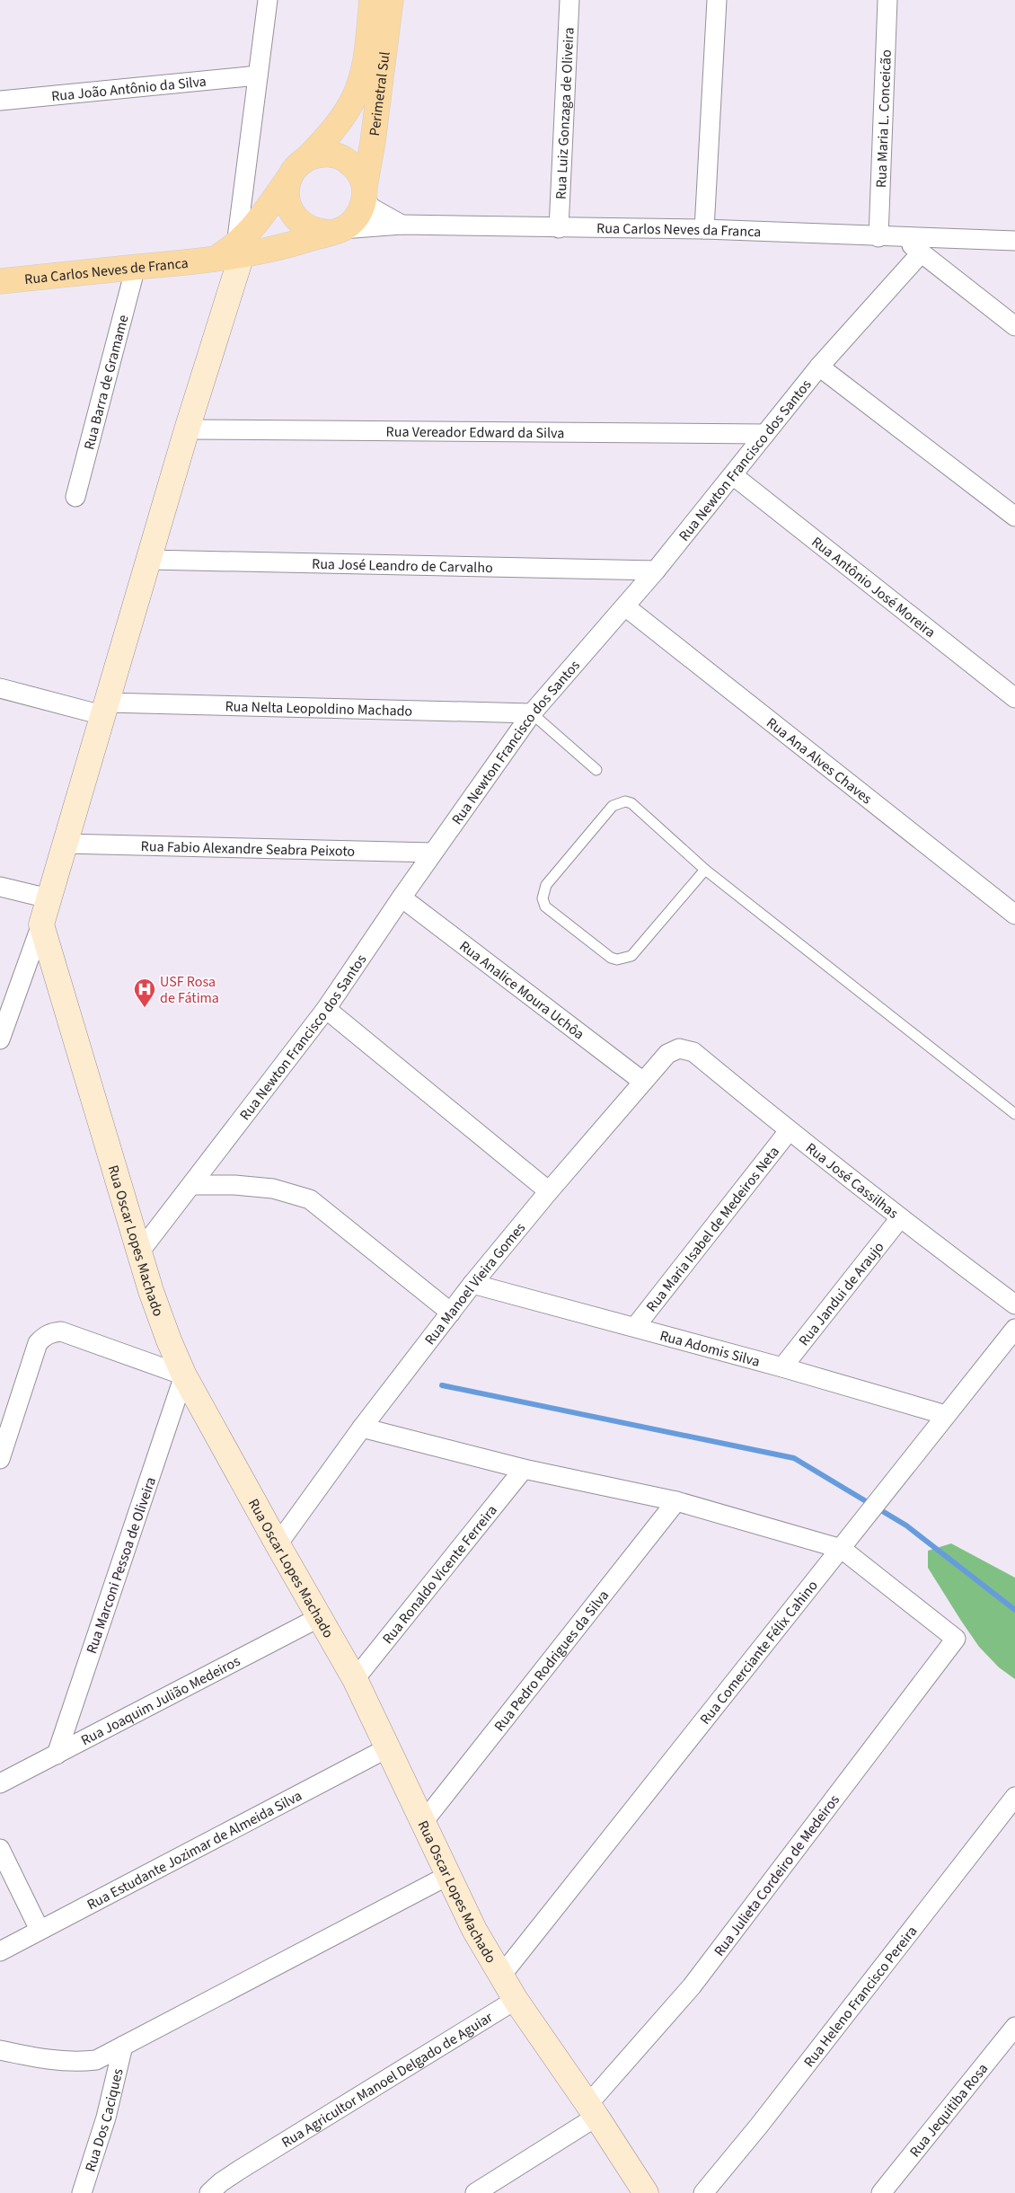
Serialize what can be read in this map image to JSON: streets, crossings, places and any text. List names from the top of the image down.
{
  "streets": {
    "main road": ["Perimetral Sul", "Rua Carlos Neves da Franca", "Rua Carlos Neves de Franca"],
    "street": [
      "Rua João Antônio da Silva",
      "Rua Luiz Gonzaga de Oliveira",
      "Rua Maria L. Conceicão",
      "Rua Barra de Gramame",
      "Rua Vereador Edward da Silva",
      "Rua Newton Francisco dos Santos",
      "Rua José Leandro de Carvalho",
      "Rua Antônio José Moreira",
      "Rua Nelta Leopoldino Machado",
      "Rua Ana Alves Chaves",
      "Rua Fabio Alexandre Seabra Peixoto",
      "Rua Analice Moura Uchôa",
      "Rua José Cassilhas",
      "Rua Maria Isabel de Medeiros Neta",
      "Rua Oscar Lopes Machado",
      "Rua Manoel Vieira Gomes",
      "Rua Jandui de Araujo",
      "Rua Adomis Silva",
      "Rua Marconi Pessoa de Oliveira",
      "Rua Ronaldo Vicente Ferreira",
      "Rua Comerciante Félix Cahino",
      "Rua Pedro Rodrigues da Silva",
      "Rua Joaquim Julião Medeiros",
      "Rua Estudante Jozimar de Almeida Silva",
      "Rua Julieta Cordeiro de Medeiros",
      "Rua Heleno Francisco Pereira",
      "Rua Agricultor Manoel Delgado de Aguiar",
      "Rua Jequitiba Rosa",
      "Rua Dos Caciques"
    ]
  },
  "crossings": [
    ["Perimetral Sul", "Rua Carlos Neves da Franca"],
    ["Rua Luiz Gonzaga de Oliveira", "Rua Carlos Neves da Franca"],
    ["Rua Maria L. Conceicão", "Rua Carlos Neves da Franca"],
    ["Rua Carlos Neves da Franca", "Rua Carlos Neves de Franca"],
    ["Rua Carlos Neves de Franca", "Rua Barra de Gramame"],
    ["Rua Vereador Edward da Silva", "Rua Newton Francisco dos Santos"],
    ["Rua Newton Francisco dos Santos", "Rua José Leandro de Carvalho"],
    ["Rua Newton Francisco dos Santos", "Rua Antônio José Moreira"],
    ["Rua Newton Francisco dos Santos", "Rua Nelta Leopoldino Machado"],
    ["Rua Newton Francisco dos Santos", "Rua Ana Alves Chaves"],
    ["Rua Newton Francisco dos Santos", "Rua Fabio Alexandre Seabra Peixoto"],
    ["Rua Newton Francisco dos Santos", "Rua Analice Moura Uchôa"],
    ["Rua Newton Francisco dos Santos", "Rua Oscar Lopes Machado"],
    ["Rua Analice Moura Uchôa", "Rua Manoel Vieira Gomes"],
    ["Rua José Cassilhas", "Rua Maria Isabel de Medeiros Neta"],
    ["Rua José Cassilhas", "Rua Manoel Vieira Gomes"],
    ["Rua José Cassilhas", "Rua Jandui de Araujo"],
    ["Rua Maria Isabel de Medeiros Neta", "Rua Adomis Silva"],
    ["Rua Oscar Lopes Machado", "Rua Manoel Vieira Gomes"],
    ["Rua Oscar Lopes Machado", "Rua Marconi Pessoa de Oliveira"],
    ["Rua Oscar Lopes Machado", "Rua Ronaldo Vicente Ferreira"],
    ["Rua Oscar Lopes Machado", "Rua Comerciante Félix Cahino"],
    ["Rua Oscar Lopes Machado", "Rua Pedro Rodrigues da Silva"],
    ["Rua Oscar Lopes Machado", "Rua Joaquim Julião Medeiros"],
    ["Rua Oscar Lopes Machado", "Rua Estudante Jozimar de Almeida Silva"],
    ["Rua Oscar Lopes Machado", "Rua Julieta Cordeiro de Medeiros"],
    ["Rua Oscar Lopes Machado", "Rua Agricultor Manoel Delgado de Aguiar"],
    ["Rua Manoel Vieira Gomes", "Rua Adomis Silva"],
    ["Rua Jandui de Araujo", "Rua Adomis Silva"],
    ["Rua Adomis Silva", "Rua Comerciante Félix Cahino"],
    ["Rua Marconi Pessoa de Oliveira", "Rua Joaquim Julião Medeiros"],
    ["Rua Comerciante Félix Cahino", "Rua Julieta Cordeiro de Medeiros"]
  ],
  "places": {
    "hospital": ["USF Rosa de Fátima"]
  }
}
